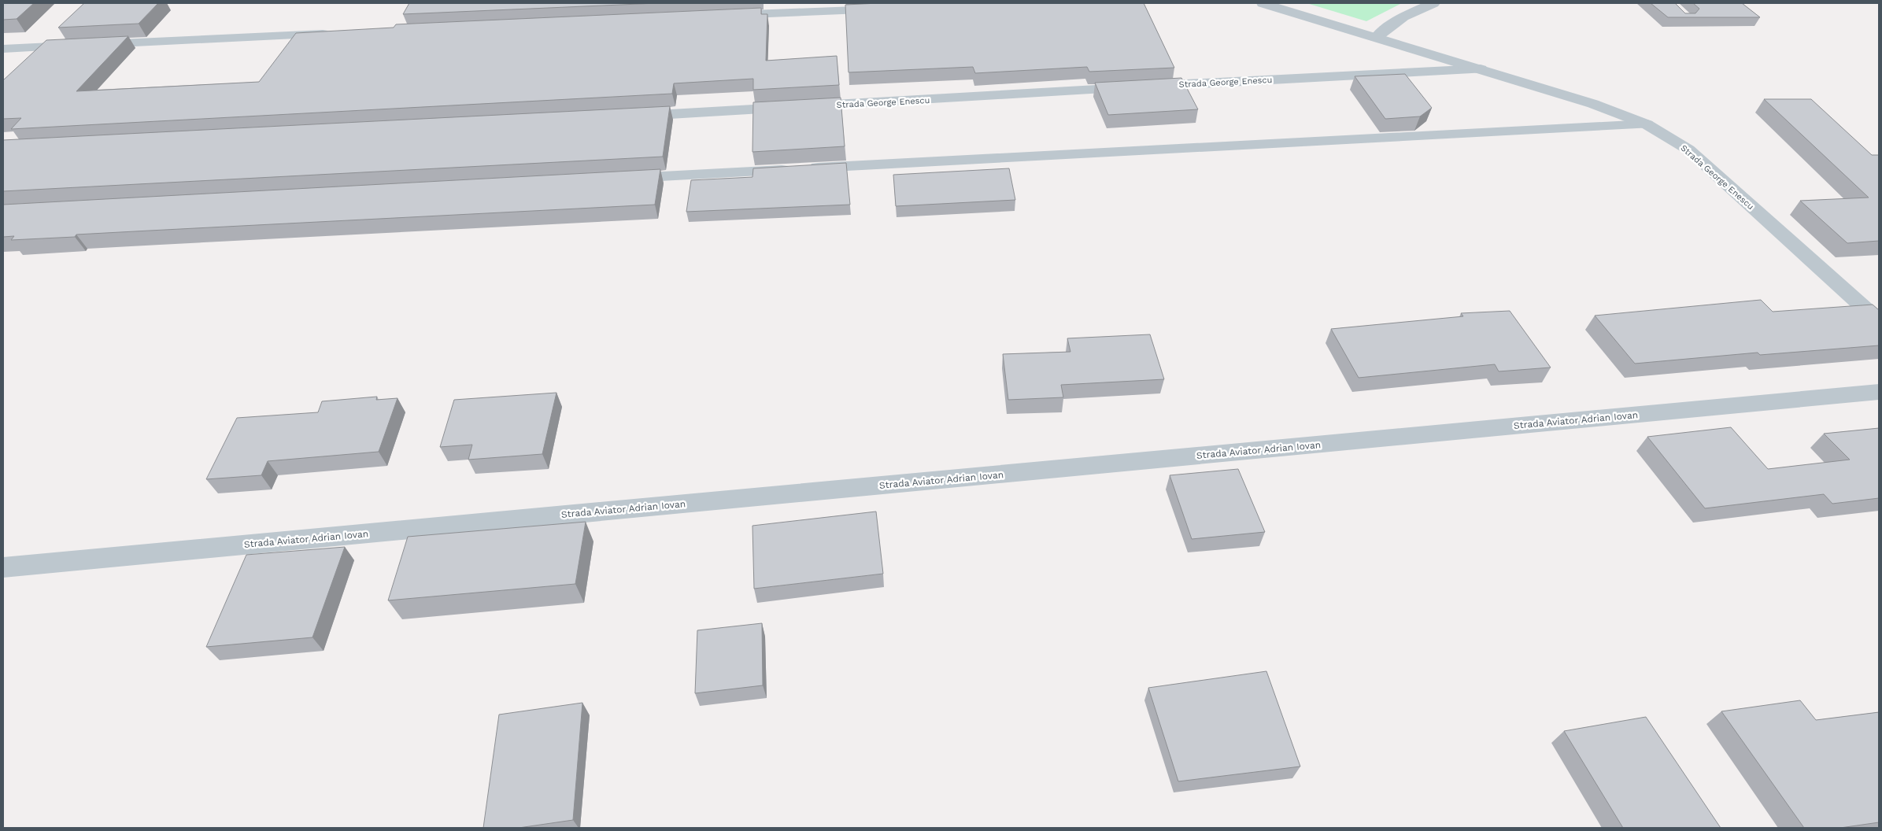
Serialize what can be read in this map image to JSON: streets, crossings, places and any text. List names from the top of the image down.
{
  "streets": {
    "street": ["Strada George Enescu", "Strada Aviator Adrian Iovan"]
  }
}
